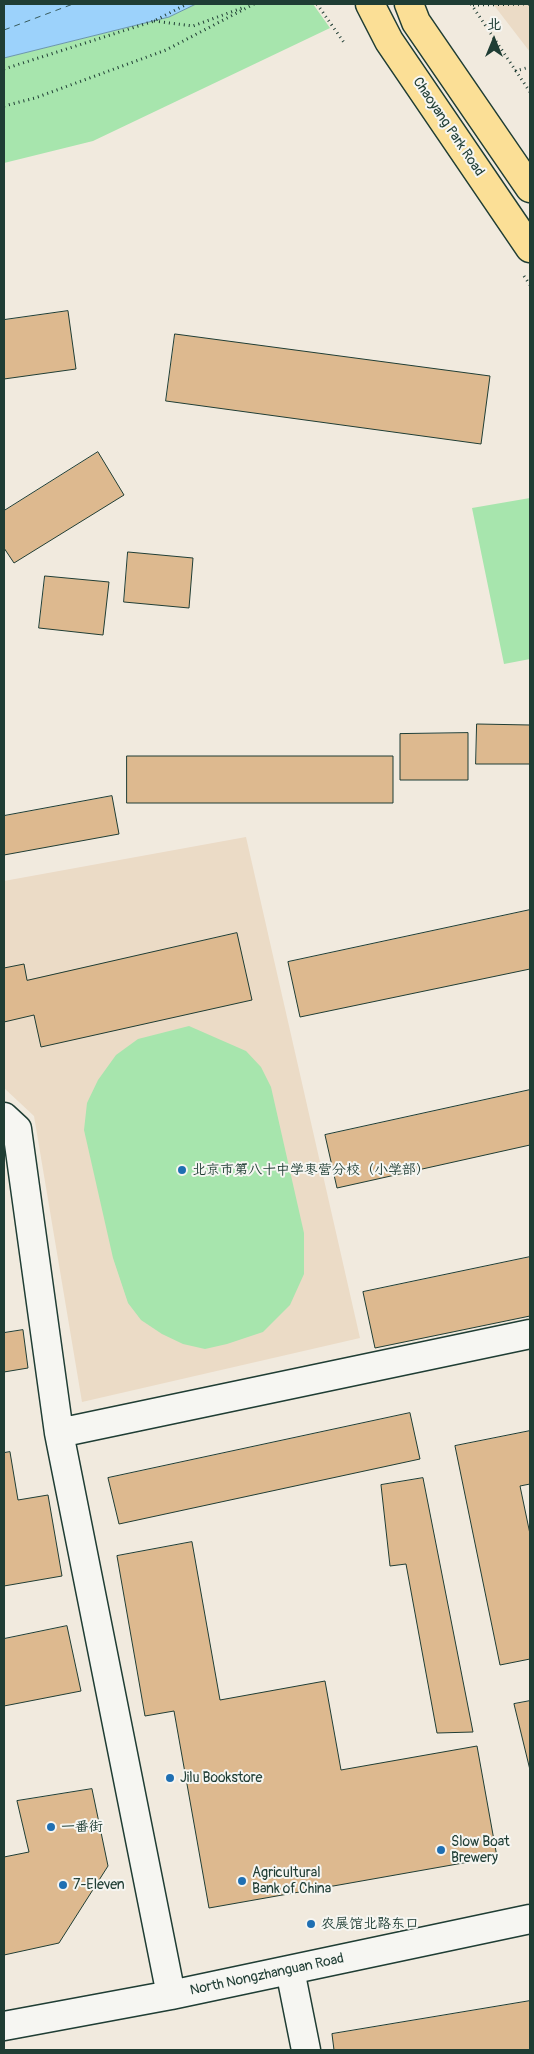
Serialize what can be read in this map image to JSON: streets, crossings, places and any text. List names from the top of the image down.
{
  "streets": {
    "main road": ["Chaoyang Park Road"],
    "street": ["North Nongzhanguan Road"]
  },
  "places": [
    "北京市第八十中学枣营分校（小学部）",
    "Jilu Bookstore",
    "一番街",
    "Slow Boat Brewery",
    "Agricultural Bank of China",
    "7-Eleven",
    "农展馆北路东口"
  ],
  "north": "top"
}
